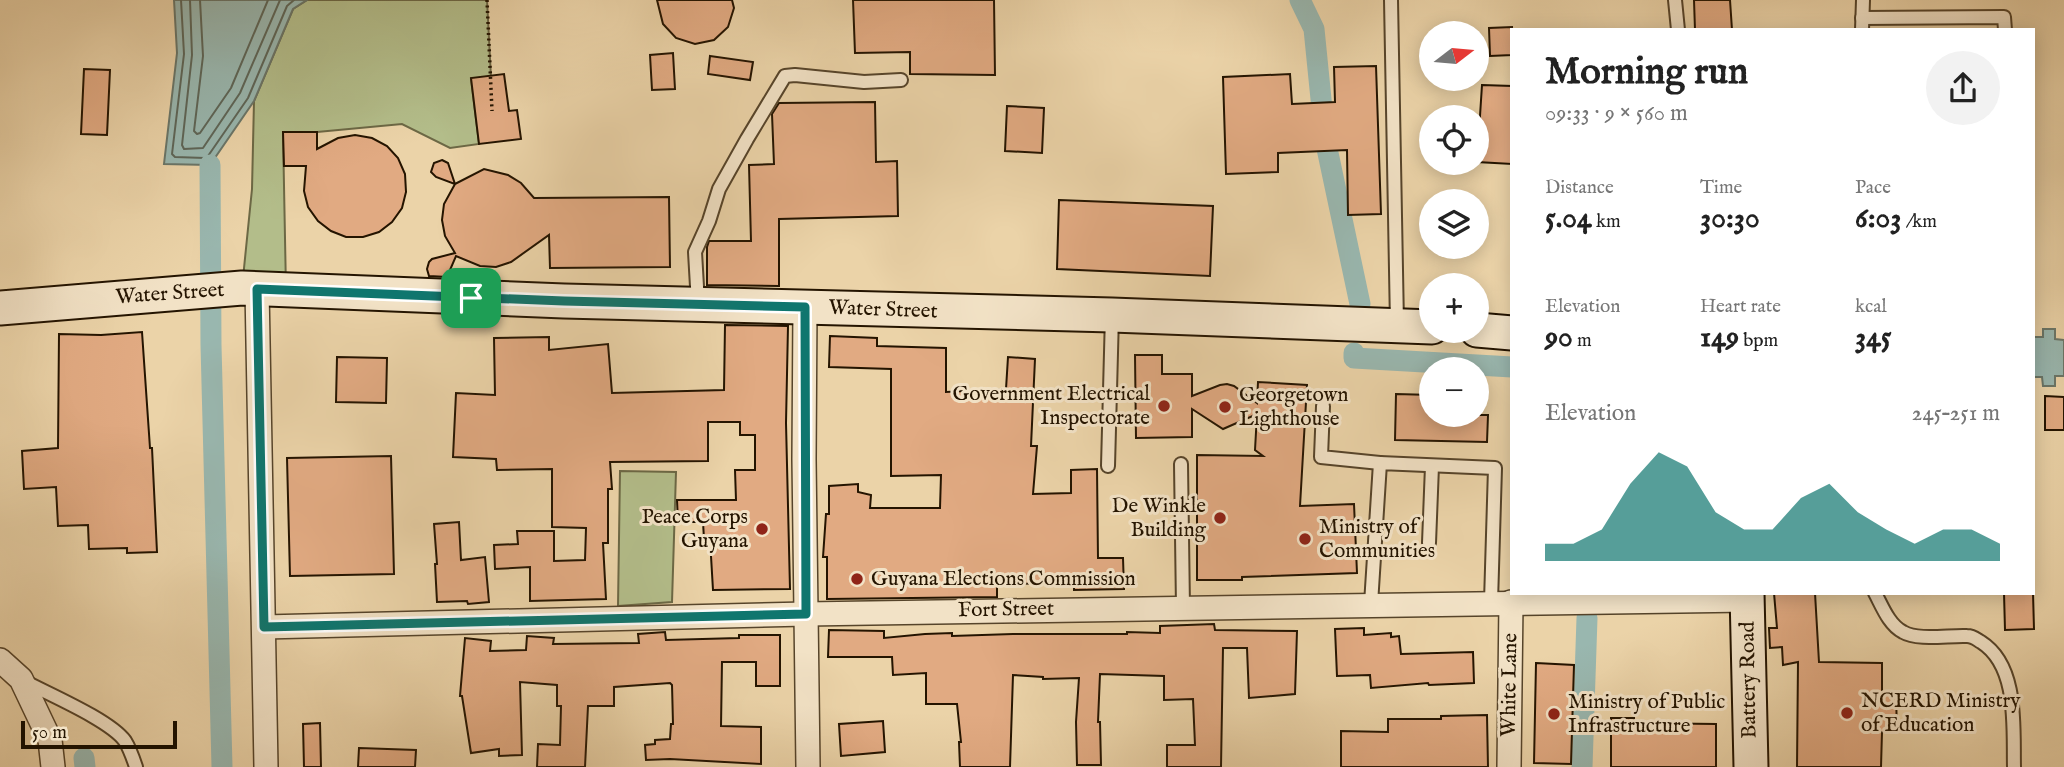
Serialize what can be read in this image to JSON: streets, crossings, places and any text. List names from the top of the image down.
{
  "streets": {
    "street": [
      "Water Street",
      "Fort Street",
      "Battery Road",
      "White Lane"
    ]
  },
  "crossings": [
    ["Fort Street", "Battery Road"],
    ["Fort Street", "White Lane"]
  ],
  "places": [
    "Government Electrical Inspectorate",
    "Georgetown Lighthouse",
    "De Winkle Building",
    "Peace Corps Guyana",
    "Ministry of Communities",
    "Guyana Elections Commission",
    "NCERD Ministry of Education",
    "Ministry of Public Infrastructure"
  ],
  "scale_bar": "50 m",
  "north": "right",
  "page": {
    "map_buttons": ["+", "−"],
    "heading": ["Morning run", "09:33 · 9 × 560 m"],
    "stats": [
      ["Distance", "5.04 km"],
      ["Time", "30:30"],
      ["Pace", "6:03 /km"],
      ["Elevation", "90 m"],
      ["Heart rate", "149 bpm"],
      ["kcal", "345"]
    ],
    "chart": ["Elevation", "245–251 m"],
    "scale": "50 m"
  }
}
